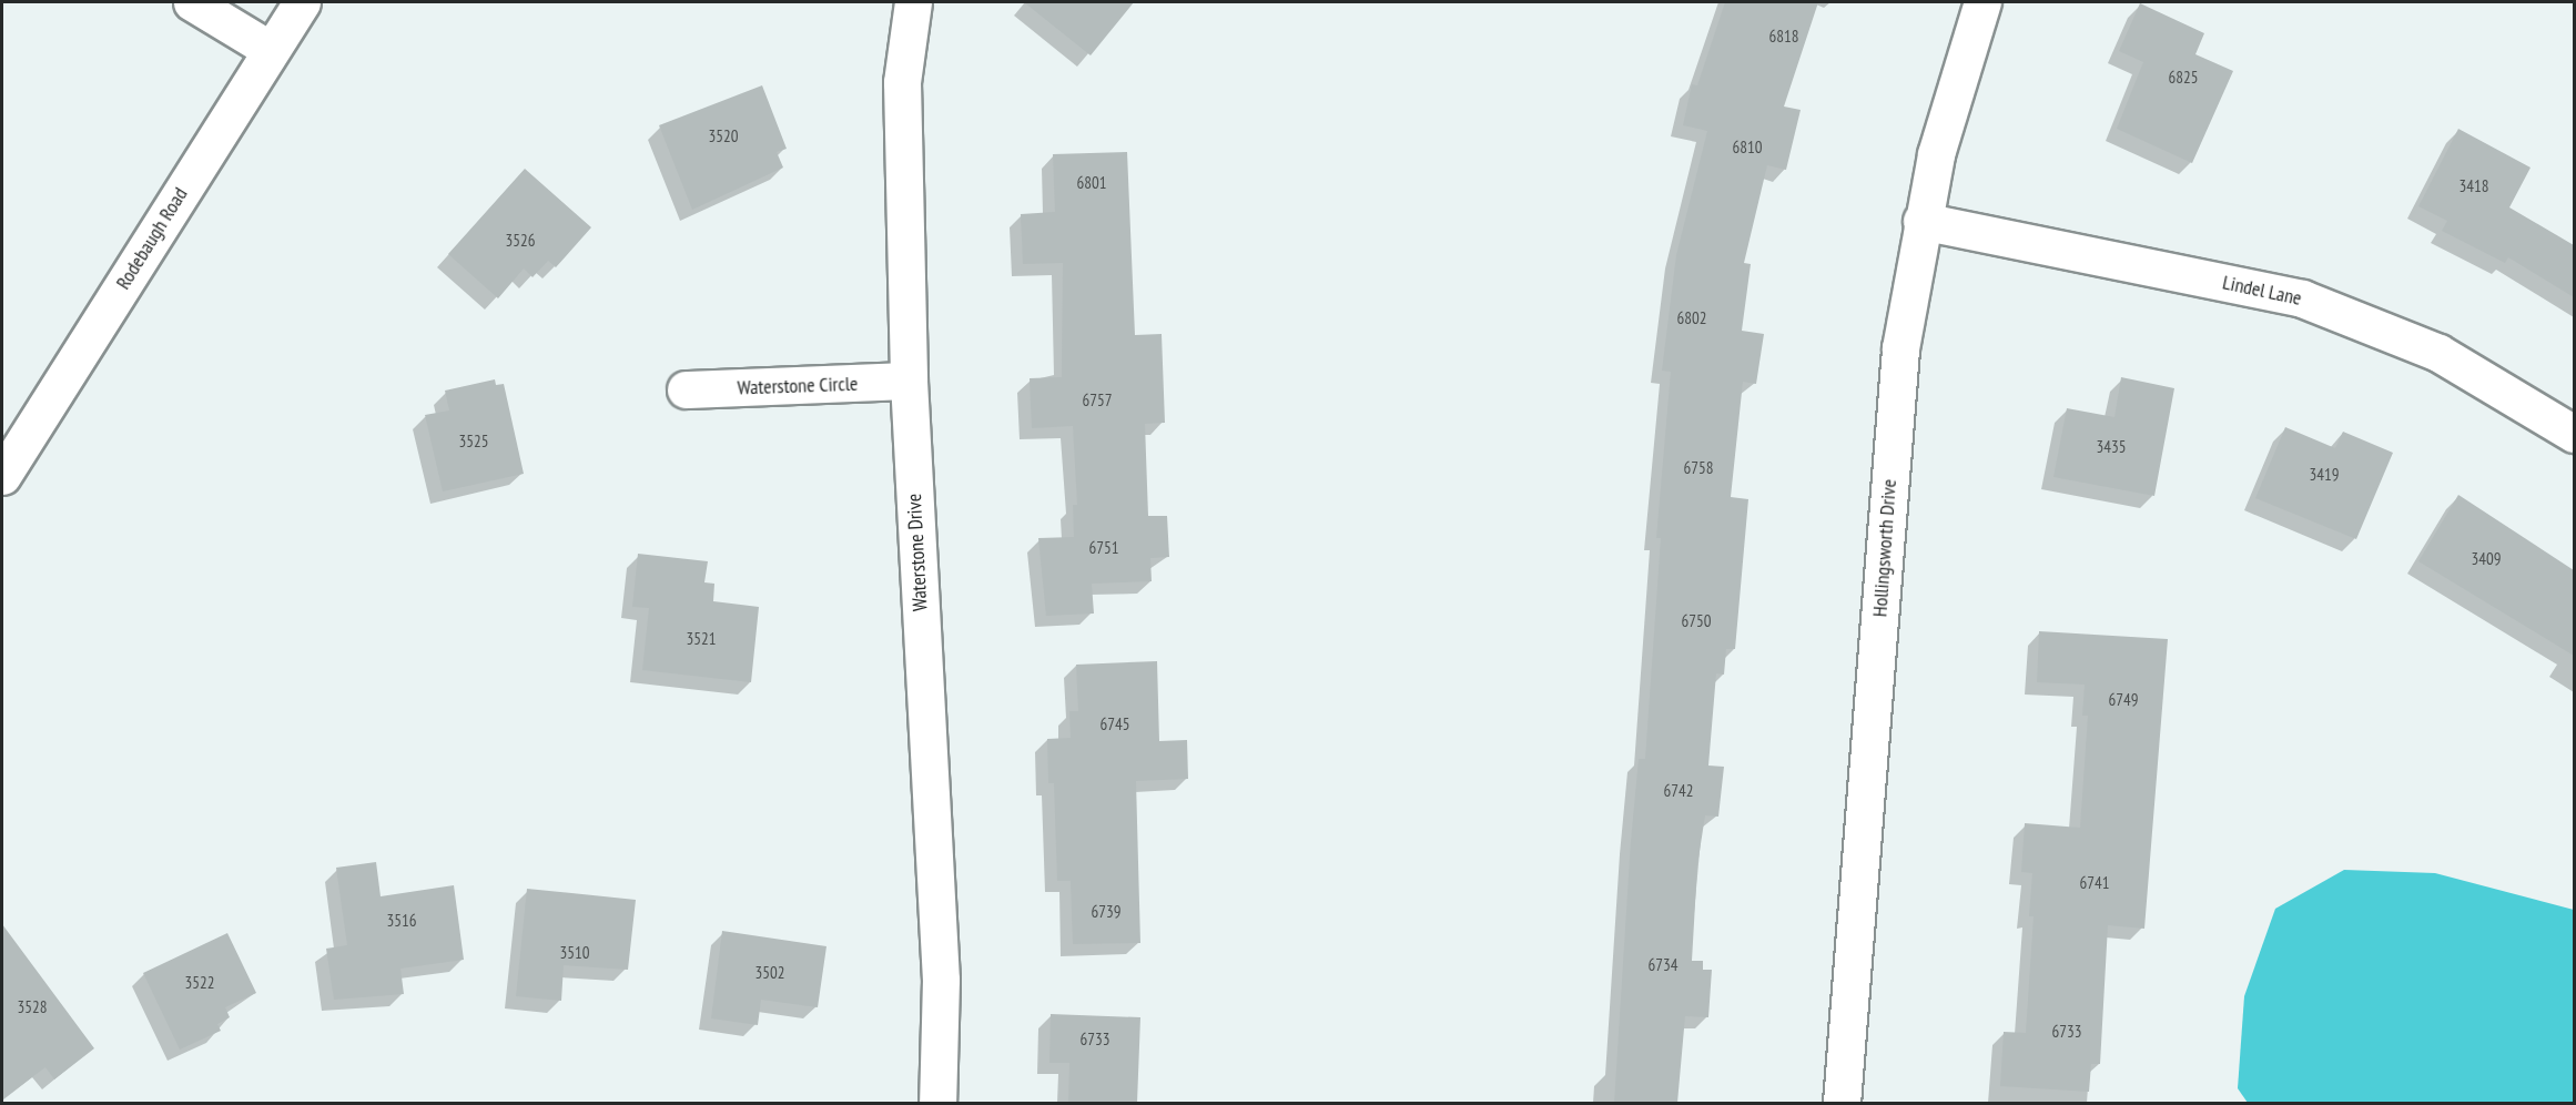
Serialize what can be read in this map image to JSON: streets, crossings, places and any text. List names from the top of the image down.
{
  "streets": {
    "street": [
      "Rodebaugh Road",
      "Lindel Lane",
      "Waterstone Circle",
      "Hollingsworth Drive",
      "Waterstone Drive"
    ]
  },
  "crossings": [
    ["Lindel Lane", "Hollingsworth Drive"],
    ["Waterstone Circle", "Waterstone Drive"]
  ],
  "house_numbers": [
    "6818",
    "6825",
    "3520",
    "6810",
    "6801",
    "3418",
    "3526",
    "6802",
    "6757",
    "3525",
    "3435",
    "6758",
    "3419",
    "6751",
    "3409",
    "6750",
    "3521",
    "6749",
    "6745",
    "6742",
    "6741",
    "6739",
    "3516",
    "3510",
    "6734",
    "3502",
    "3522",
    "3528",
    "6733",
    "6733"
  ]
}
